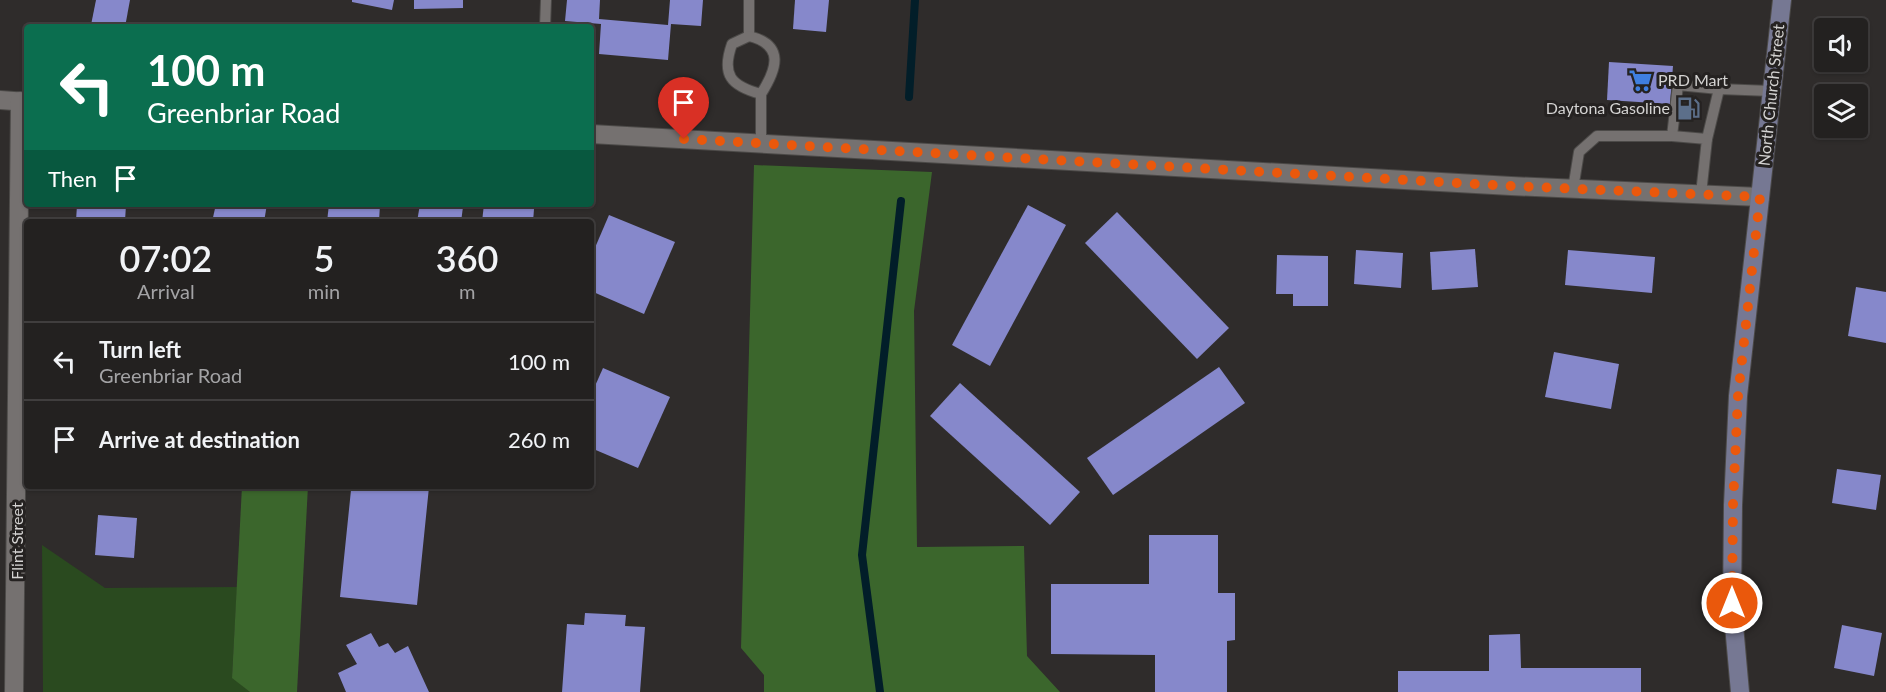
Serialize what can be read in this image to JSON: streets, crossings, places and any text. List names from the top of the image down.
{
  "streets": {
    "main road": ["North Church Street"],
    "street": ["Flint Street"]
  },
  "places": {
    "supermarket": ["PRD Mart"],
    "fuel station": ["Daytona Gasoline"]
  },
  "page": {
    "turn": ["100 m", "Greenbriar Road"],
    "then": "Then",
    "eta": [
      "07:02",
      "Arrival",
      "5",
      "min",
      "360",
      "m"
    ],
    "list": [
      {
        "name": "Turn left",
        "note": "Greenbriar Road",
        "value": "100 m"
      },
      {
        "name": "Arrive at destination",
        "value": "260 m"
      }
    ]
  }
}
